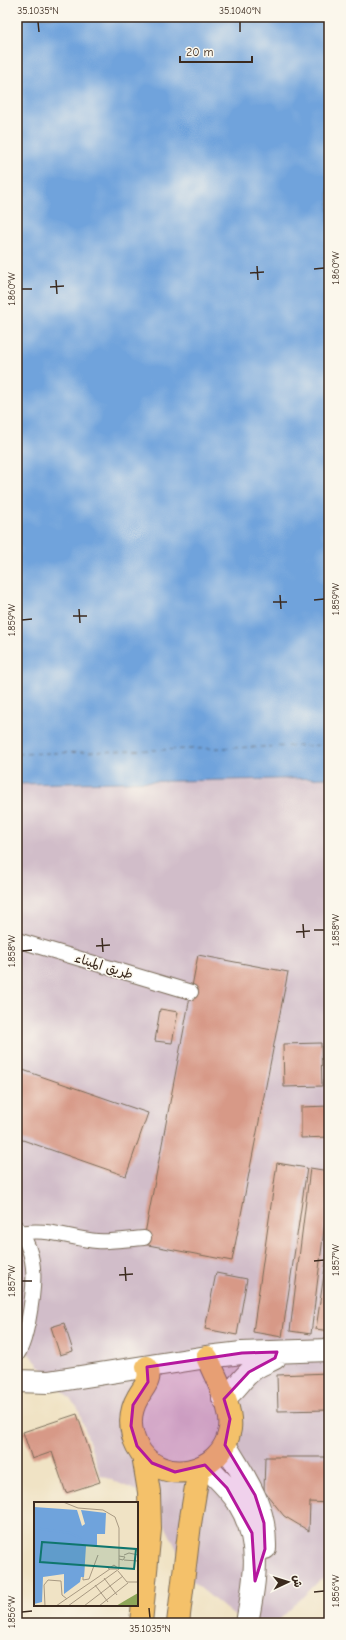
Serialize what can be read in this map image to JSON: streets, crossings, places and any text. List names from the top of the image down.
{
  "streets": {
    "lane": ["طريق الميناء"]
  },
  "scale_bar": "20 m",
  "north": "right",
  "coordinates": [
    "35.1035°N",
    "35.1040°N",
    "1.860°W",
    "1.859°W",
    "1.858°W",
    "1.857°W",
    "1.856°W"
  ]
}
